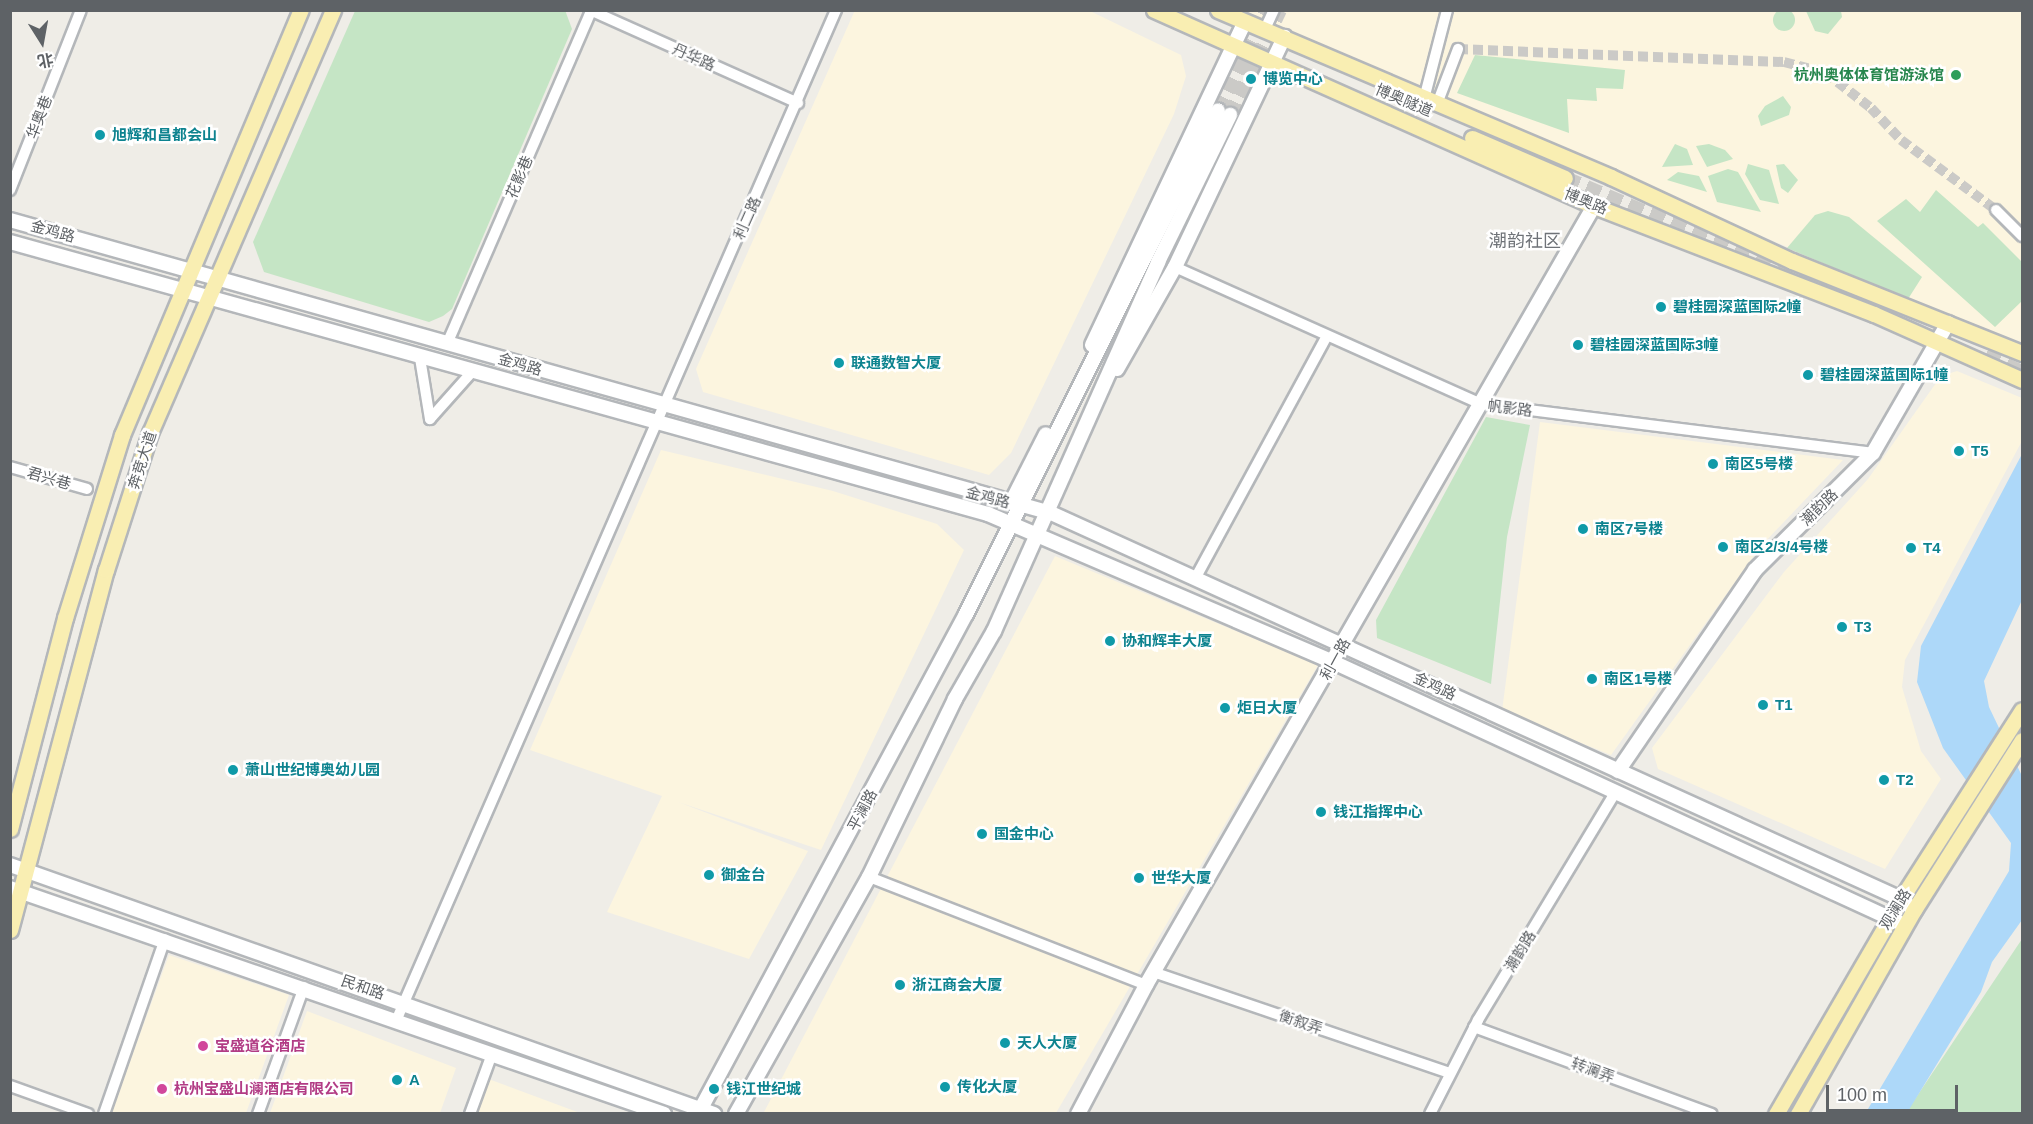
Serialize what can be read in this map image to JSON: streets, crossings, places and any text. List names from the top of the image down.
{
  "streets": {
    "main road": [
      "博奥隧道",
      "博奥路",
      "金鸡路",
      "奔竞大道",
      "潮韵路",
      "利一路",
      "平澜路",
      "观澜路",
      "民和路"
    ],
    "street": [
      "丹华路",
      "华奥巷",
      "花影巷",
      "利二路",
      "帆影路",
      "君兴巷",
      "衡叙弄",
      "转澜弄"
    ]
  },
  "crossings": [
    ["丹华路", "花影巷"],
    ["丹华路", "利二路"],
    ["博奥隧道", "博奥路"],
    ["花影巷", "金鸡路"],
    ["博奥路", "潮韵路"],
    ["博奥路", "利一路"],
    ["利二路", "金鸡路"],
    ["利二路", "民和路"],
    ["金鸡路", "奔竞大道"],
    ["金鸡路", "潮韵路"],
    ["金鸡路", "利一路"],
    ["金鸡路", "平澜路"],
    ["金鸡路", "观澜路"],
    ["帆影路", "潮韵路"],
    ["帆影路", "利一路"],
    ["奔竞大道", "民和路"],
    ["潮韵路", "衡叙弄"],
    ["潮韵路", "转澜弄"],
    ["利一路", "衡叙弄"],
    ["平澜路", "民和路"]
  ],
  "districts": ["潮韵社区"],
  "places": [
    "杭州奥体体育馆游泳馆",
    "博览中心",
    "旭辉和昌都会山",
    "碧桂园深蓝国际2幢",
    "碧桂园深蓝国际3幢",
    "联通数智大厦",
    "碧桂园深蓝国际1幢",
    "T5",
    "南区5号楼",
    "南区7号楼",
    "南区2/3/4号楼",
    "T4",
    "T3",
    "协和辉丰大厦",
    "南区1号楼",
    "T1",
    "炬日大厦",
    "萧山世纪博奥幼儿园",
    "T2",
    "钱江指挥中心",
    "国金中心",
    "御金台",
    "世华大厦",
    "浙江商会大厦",
    "天人大厦",
    "宝盛道谷酒店",
    "A",
    "传化大厦",
    "杭州宝盛山澜酒店有限公司",
    "钱江世纪城"
  ],
  "scale_bar": "100 m",
  "north": "bottom"
}
